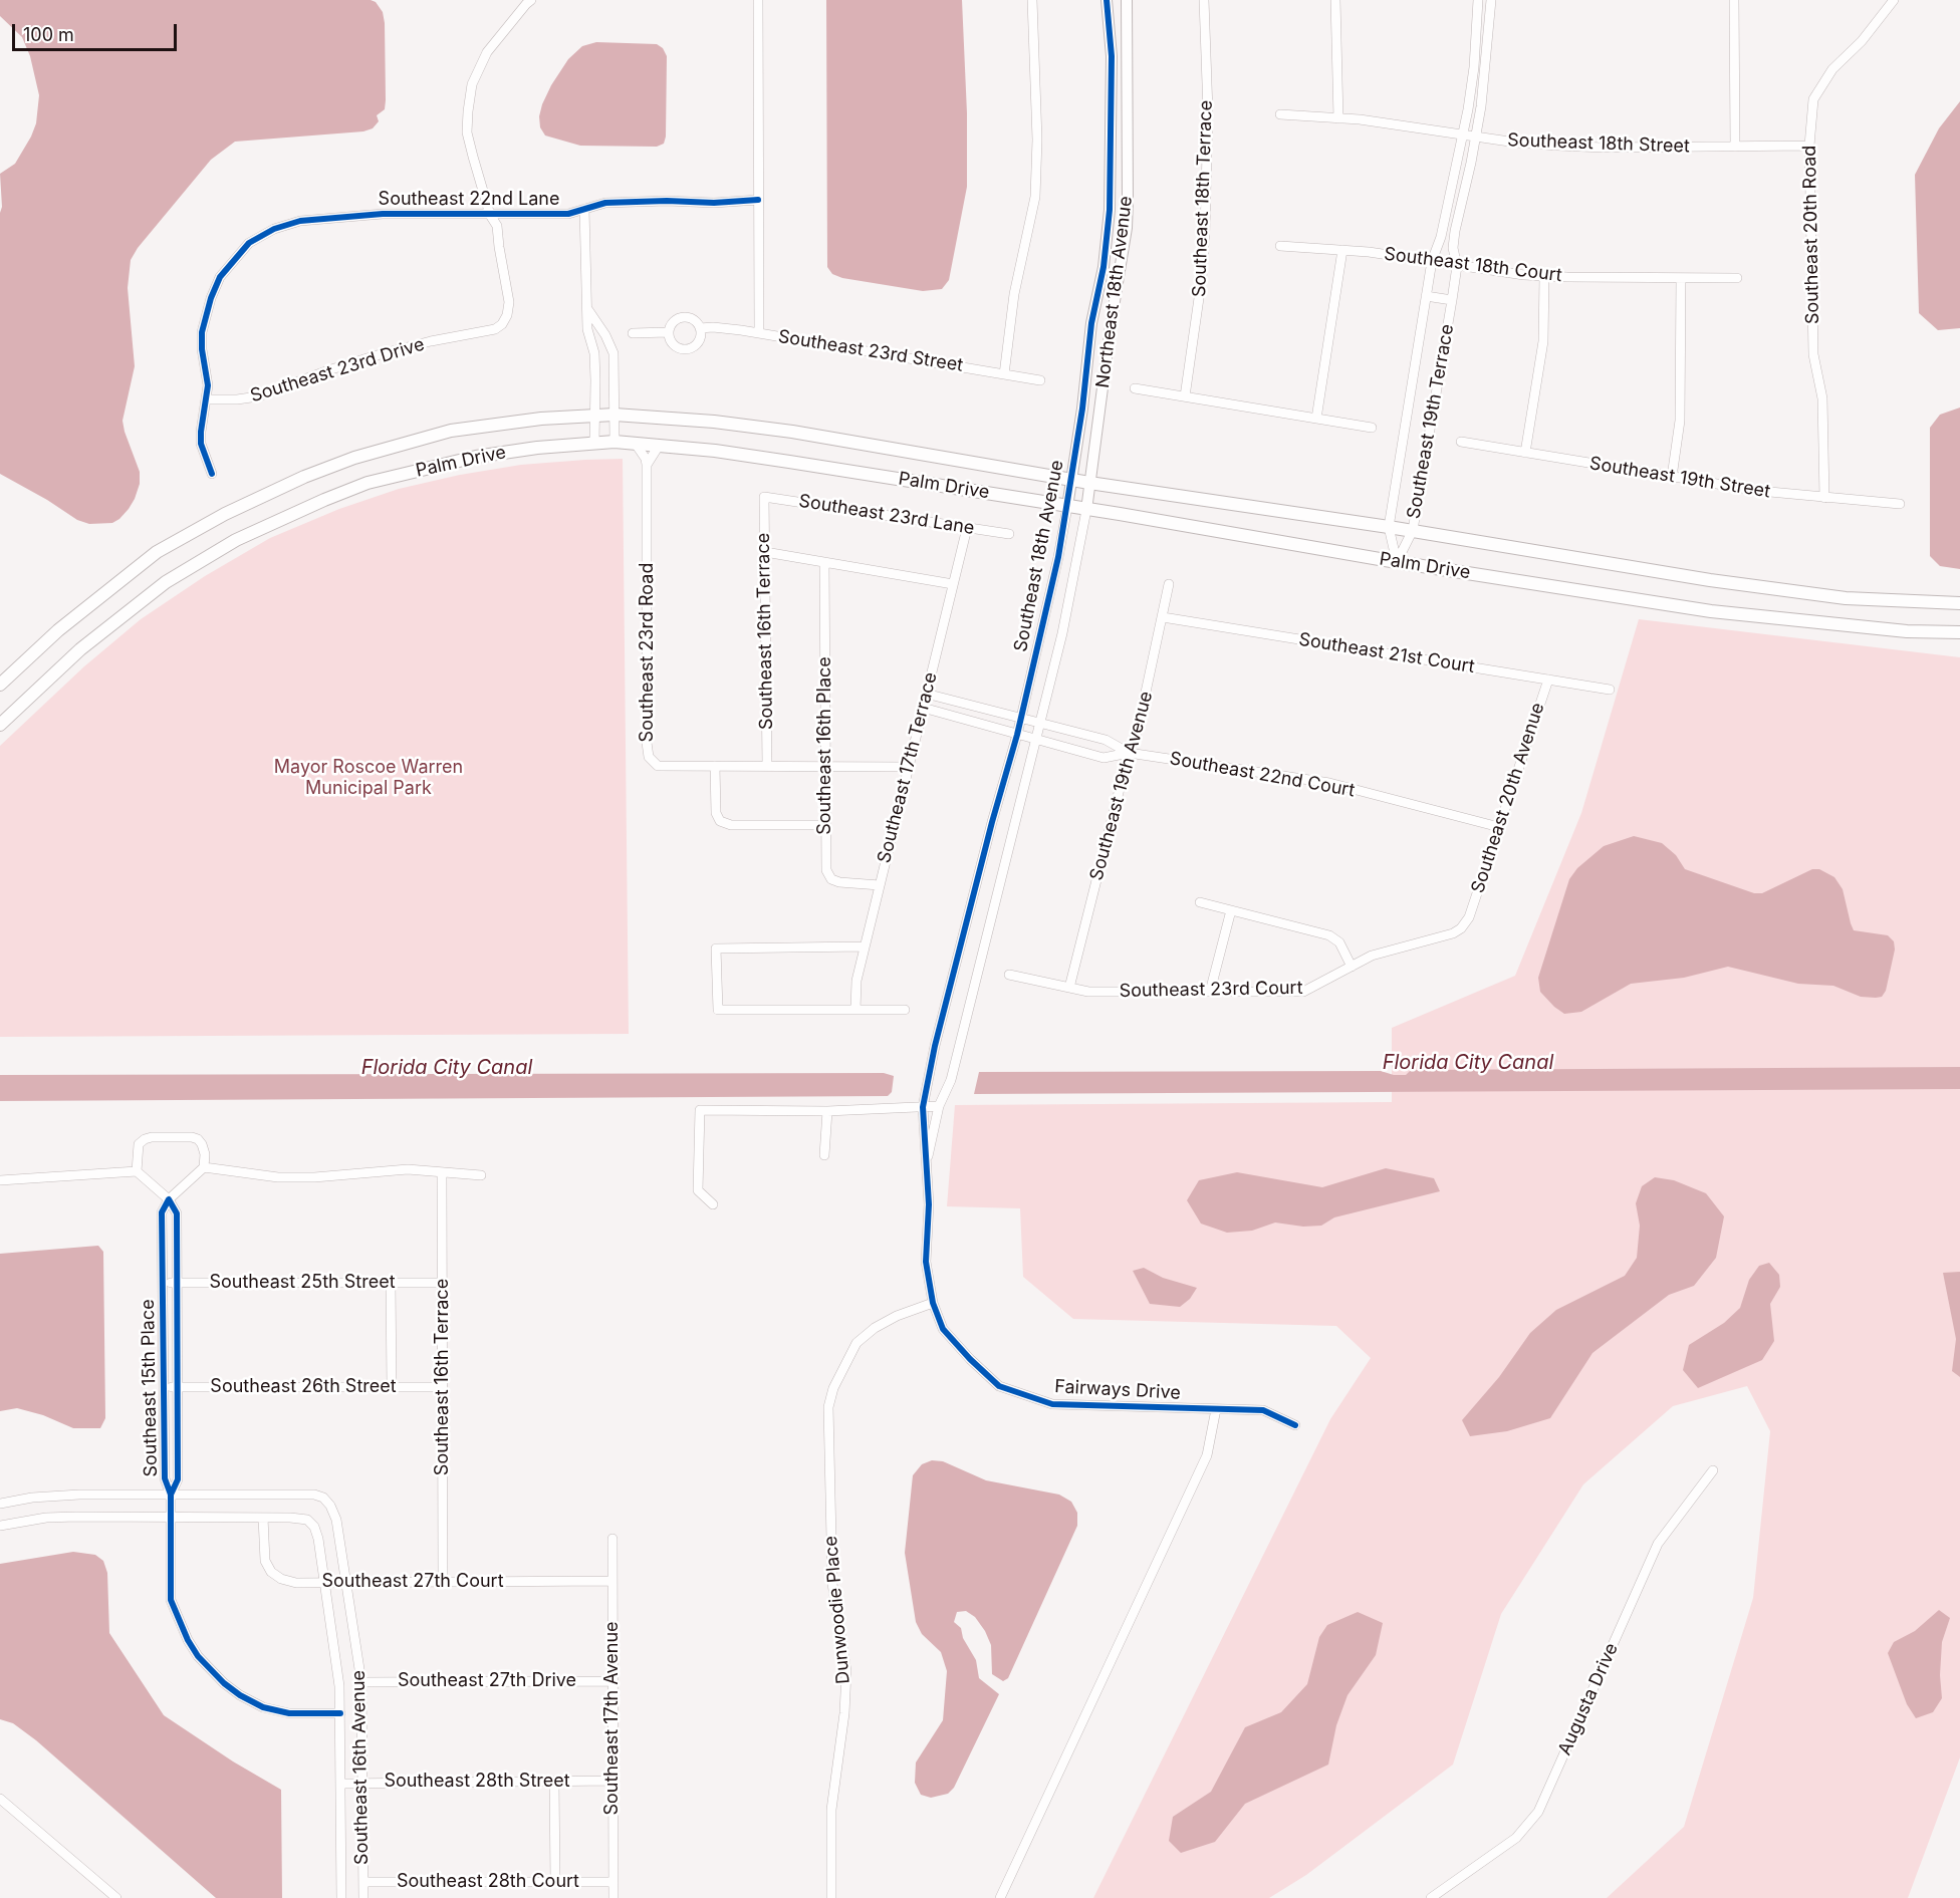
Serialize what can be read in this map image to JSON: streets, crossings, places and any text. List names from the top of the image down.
{
  "streets": {
    "main road": ["Palm Drive"],
    "street": [
      "Southeast 18th Street",
      "Southeast 18th Terrace",
      "Southeast 22nd Lane",
      "Southeast 20th Road",
      "Southeast 18th Court",
      "Northeast 18th Avenue",
      "Southeast 23rd Street",
      "Southeast 23rd Drive",
      "Southeast 19th Terrace",
      "Southeast 19th Street",
      "Southeast 23rd Lane",
      "Southeast 18th Avenue",
      "Southeast 16th Terrace",
      "Southeast 23rd Road",
      "Southeast 21st Court",
      "Southeast 16th Place",
      "Southeast 17th Terrace",
      "Southeast 22nd Court",
      "Southeast 19th Avenue",
      "Southeast 20th Avenue",
      "Southeast 23rd Court",
      "Southeast 25th Street",
      "Southeast 26th Street",
      "Southeast 15th Place",
      "Fairways Drive",
      "Southeast 27th Court",
      "Dunwoodie Place",
      "Southeast 27th Drive",
      "Augusta Drive",
      "Southeast 17th Avenue",
      "Southeast 16th Avenue",
      "Southeast 28th Street",
      "Southeast 28th Court"
    ]
  },
  "crossings": [
    ["Southeast 18th Street", "Southeast 20th Road"],
    ["Southeast 18th Street", "Southeast 19th Terrace"],
    ["Southeast 22nd Lane", "Southeast 23rd Drive"],
    ["Southeast 20th Road", "Southeast 19th Street"],
    ["Southeast 18th Court", "Southeast 19th Terrace"],
    ["Northeast 18th Avenue", "Palm Drive"],
    ["Northeast 18th Avenue", "Southeast 18th Avenue"],
    ["Southeast 19th Terrace", "Palm Drive"],
    ["Palm Drive", "Southeast 18th Avenue"],
    ["Palm Drive", "Southeast 23rd Road"],
    ["Southeast 23rd Lane", "Southeast 16th Terrace"],
    ["Southeast 23rd Lane", "Southeast 17th Terrace"],
    ["Southeast 18th Avenue", "Southeast 22nd Court"],
    ["Southeast 18th Avenue", "Fairways Drive"],
    ["Southeast 16th Terrace", "Southeast 23rd Road"],
    ["Southeast 16th Terrace", "Southeast 25th Street"],
    ["Southeast 16th Terrace", "Southeast 26th Street"],
    ["Southeast 16th Terrace", "Southeast 27th Court"],
    ["Southeast 23rd Road", "Southeast 16th Place"],
    ["Southeast 23rd Road", "Southeast 17th Terrace"],
    ["Southeast 21st Court", "Southeast 19th Avenue"],
    ["Southeast 21st Court", "Southeast 20th Avenue"],
    ["Southeast 16th Place", "Southeast 17th Terrace"],
    ["Southeast 17th Terrace", "Southeast 22nd Court"],
    ["Southeast 22nd Court", "Southeast 19th Avenue"],
    ["Southeast 22nd Court", "Southeast 20th Avenue"],
    ["Southeast 19th Avenue", "Southeast 23rd Court"],
    ["Southeast 20th Avenue", "Southeast 23rd Court"],
    ["Southeast 25th Street", "Southeast 15th Place"],
    ["Southeast 26th Street", "Southeast 15th Place"],
    ["Southeast 15th Place", "Southeast 16th Avenue"],
    ["Fairways Drive", "Dunwoodie Place"],
    ["Southeast 27th Court", "Southeast 17th Avenue"],
    ["Southeast 27th Court", "Southeast 16th Avenue"],
    ["Southeast 27th Drive", "Southeast 17th Avenue"],
    ["Southeast 27th Drive", "Southeast 16th Avenue"],
    ["Southeast 17th Avenue", "Southeast 28th Street"],
    ["Southeast 17th Avenue", "Southeast 28th Court"],
    ["Southeast 16th Avenue", "Southeast 28th Street"],
    ["Southeast 16th Avenue", "Southeast 28th Court"]
  ],
  "water": ["Florida City Canal"],
  "parks": ["Mayor Roscoe Warren Municipal Park"],
  "scale_bar": "100 m"
}
